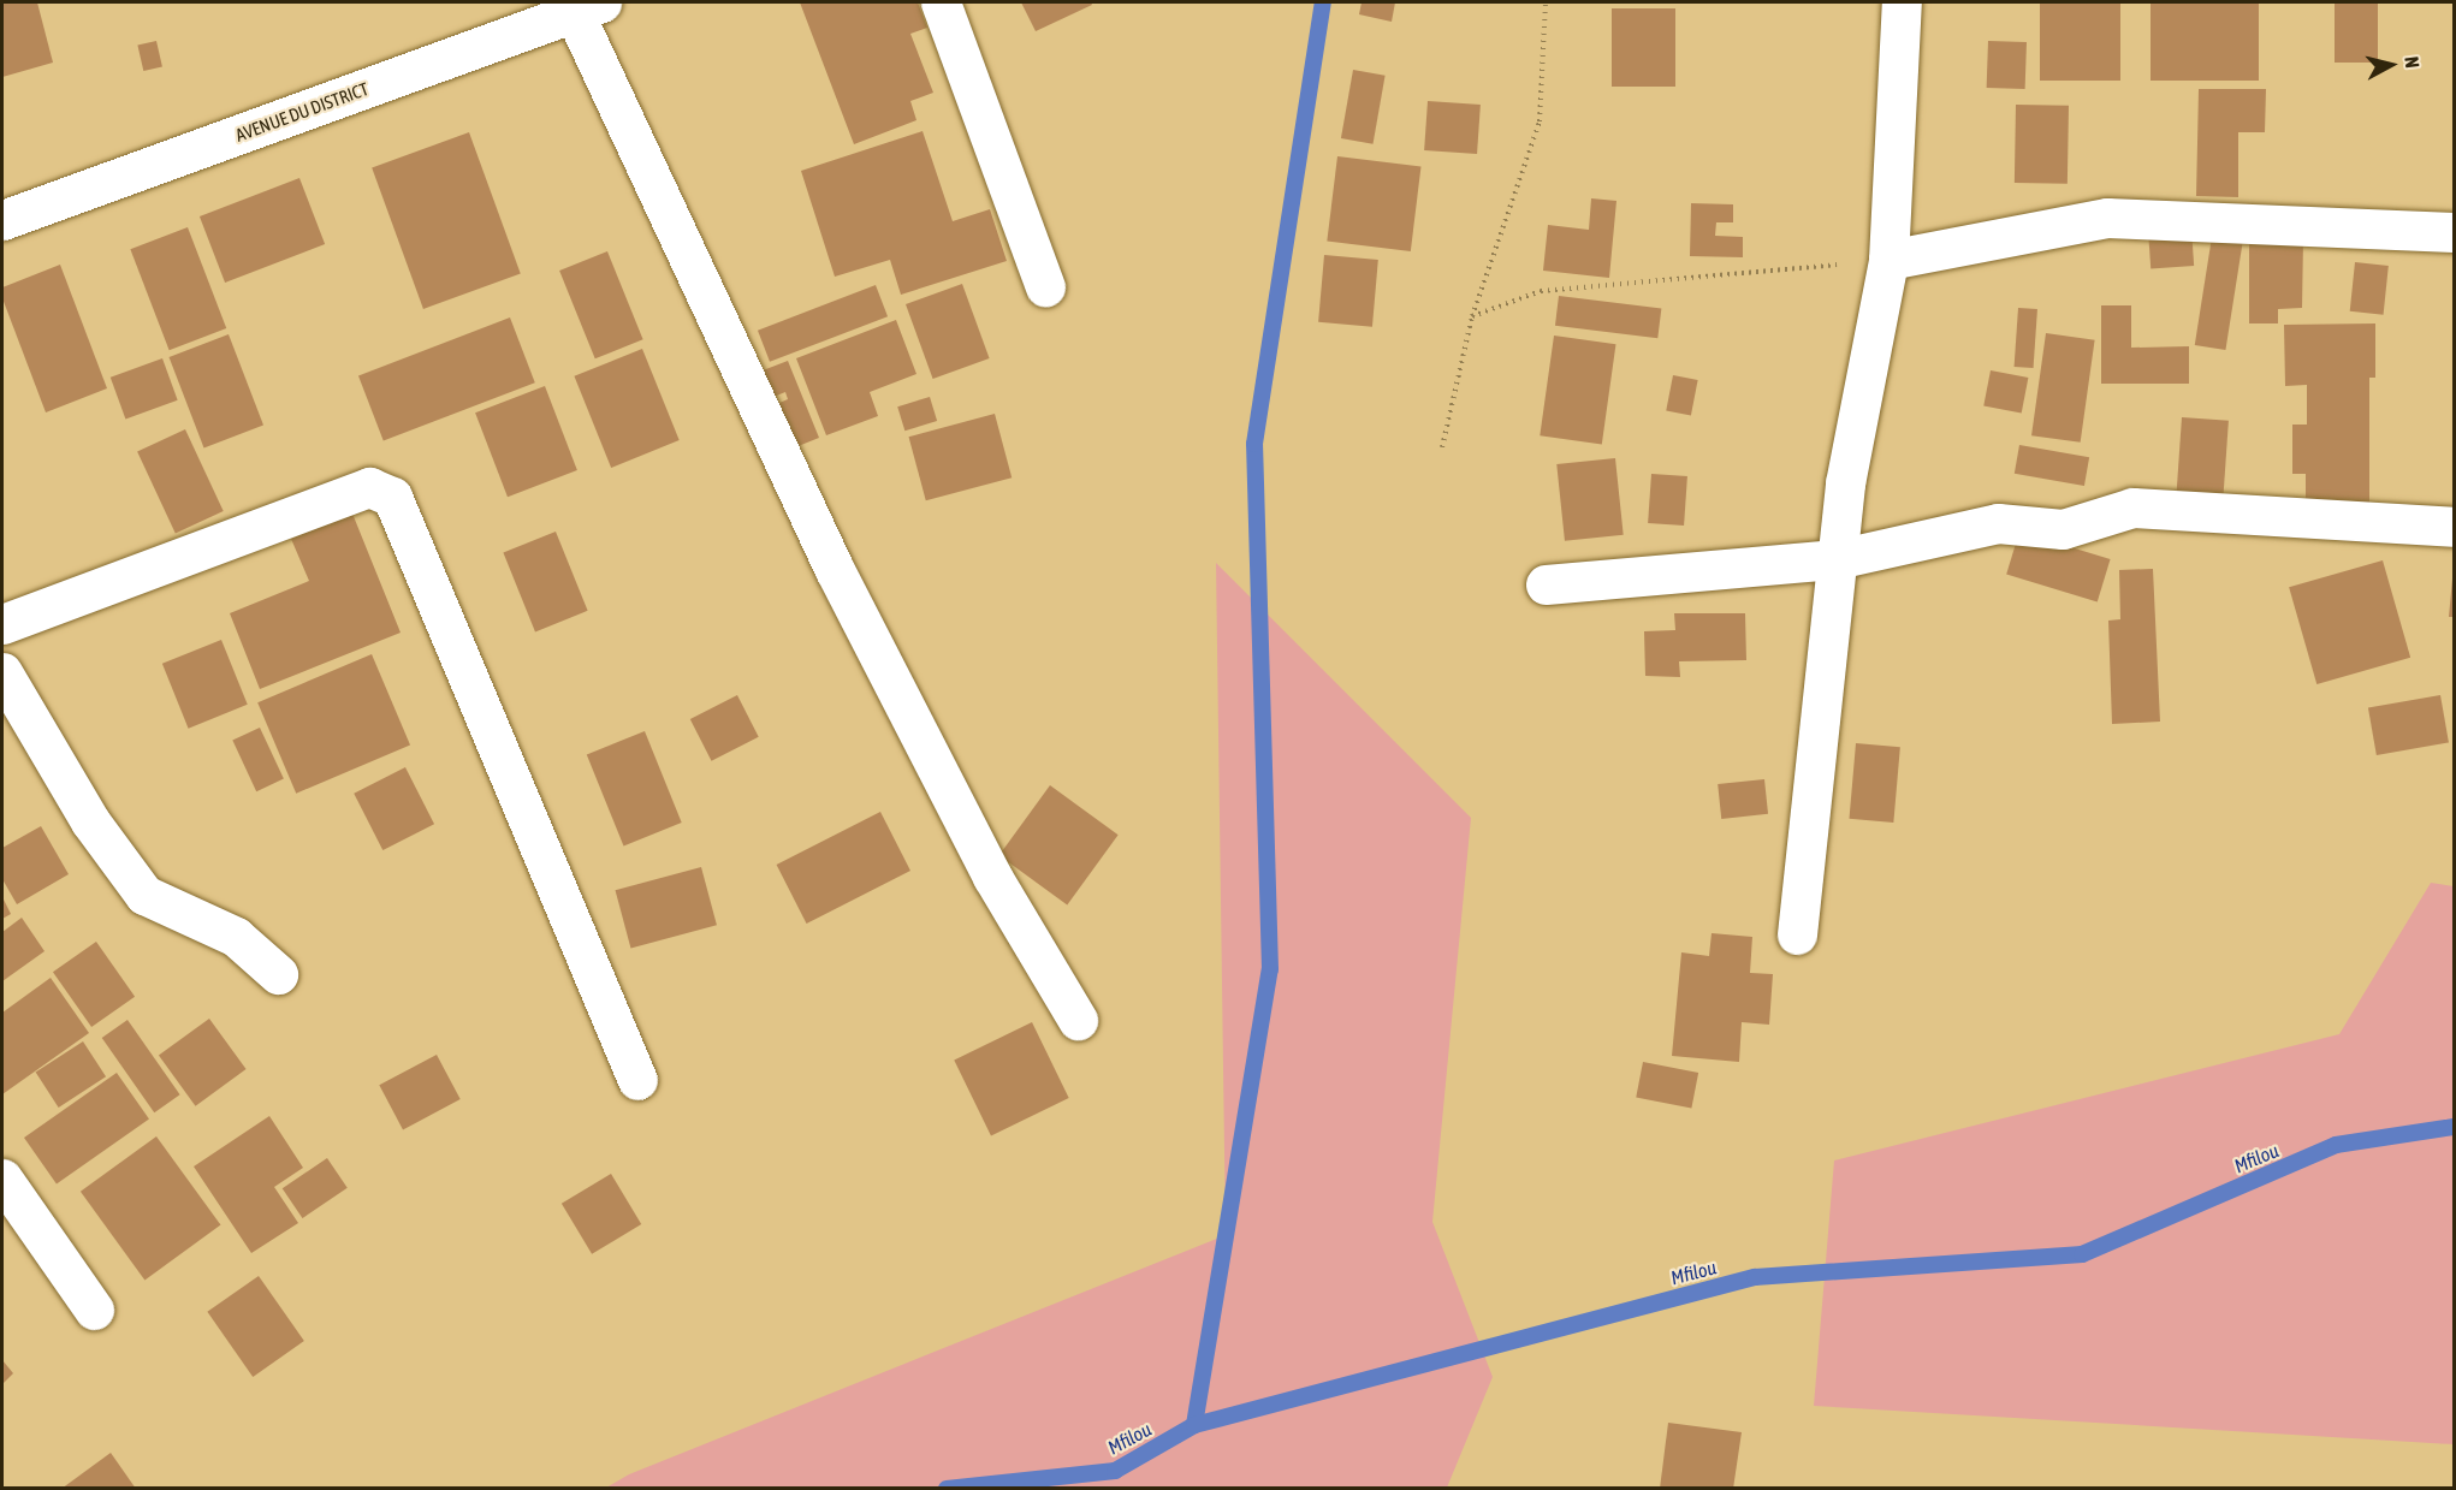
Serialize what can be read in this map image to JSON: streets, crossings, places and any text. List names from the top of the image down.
{
  "streets": {
    "street": ["AVENUE DU DISTRICT"]
  },
  "water": ["Mfilou"],
  "north": "right"
}
